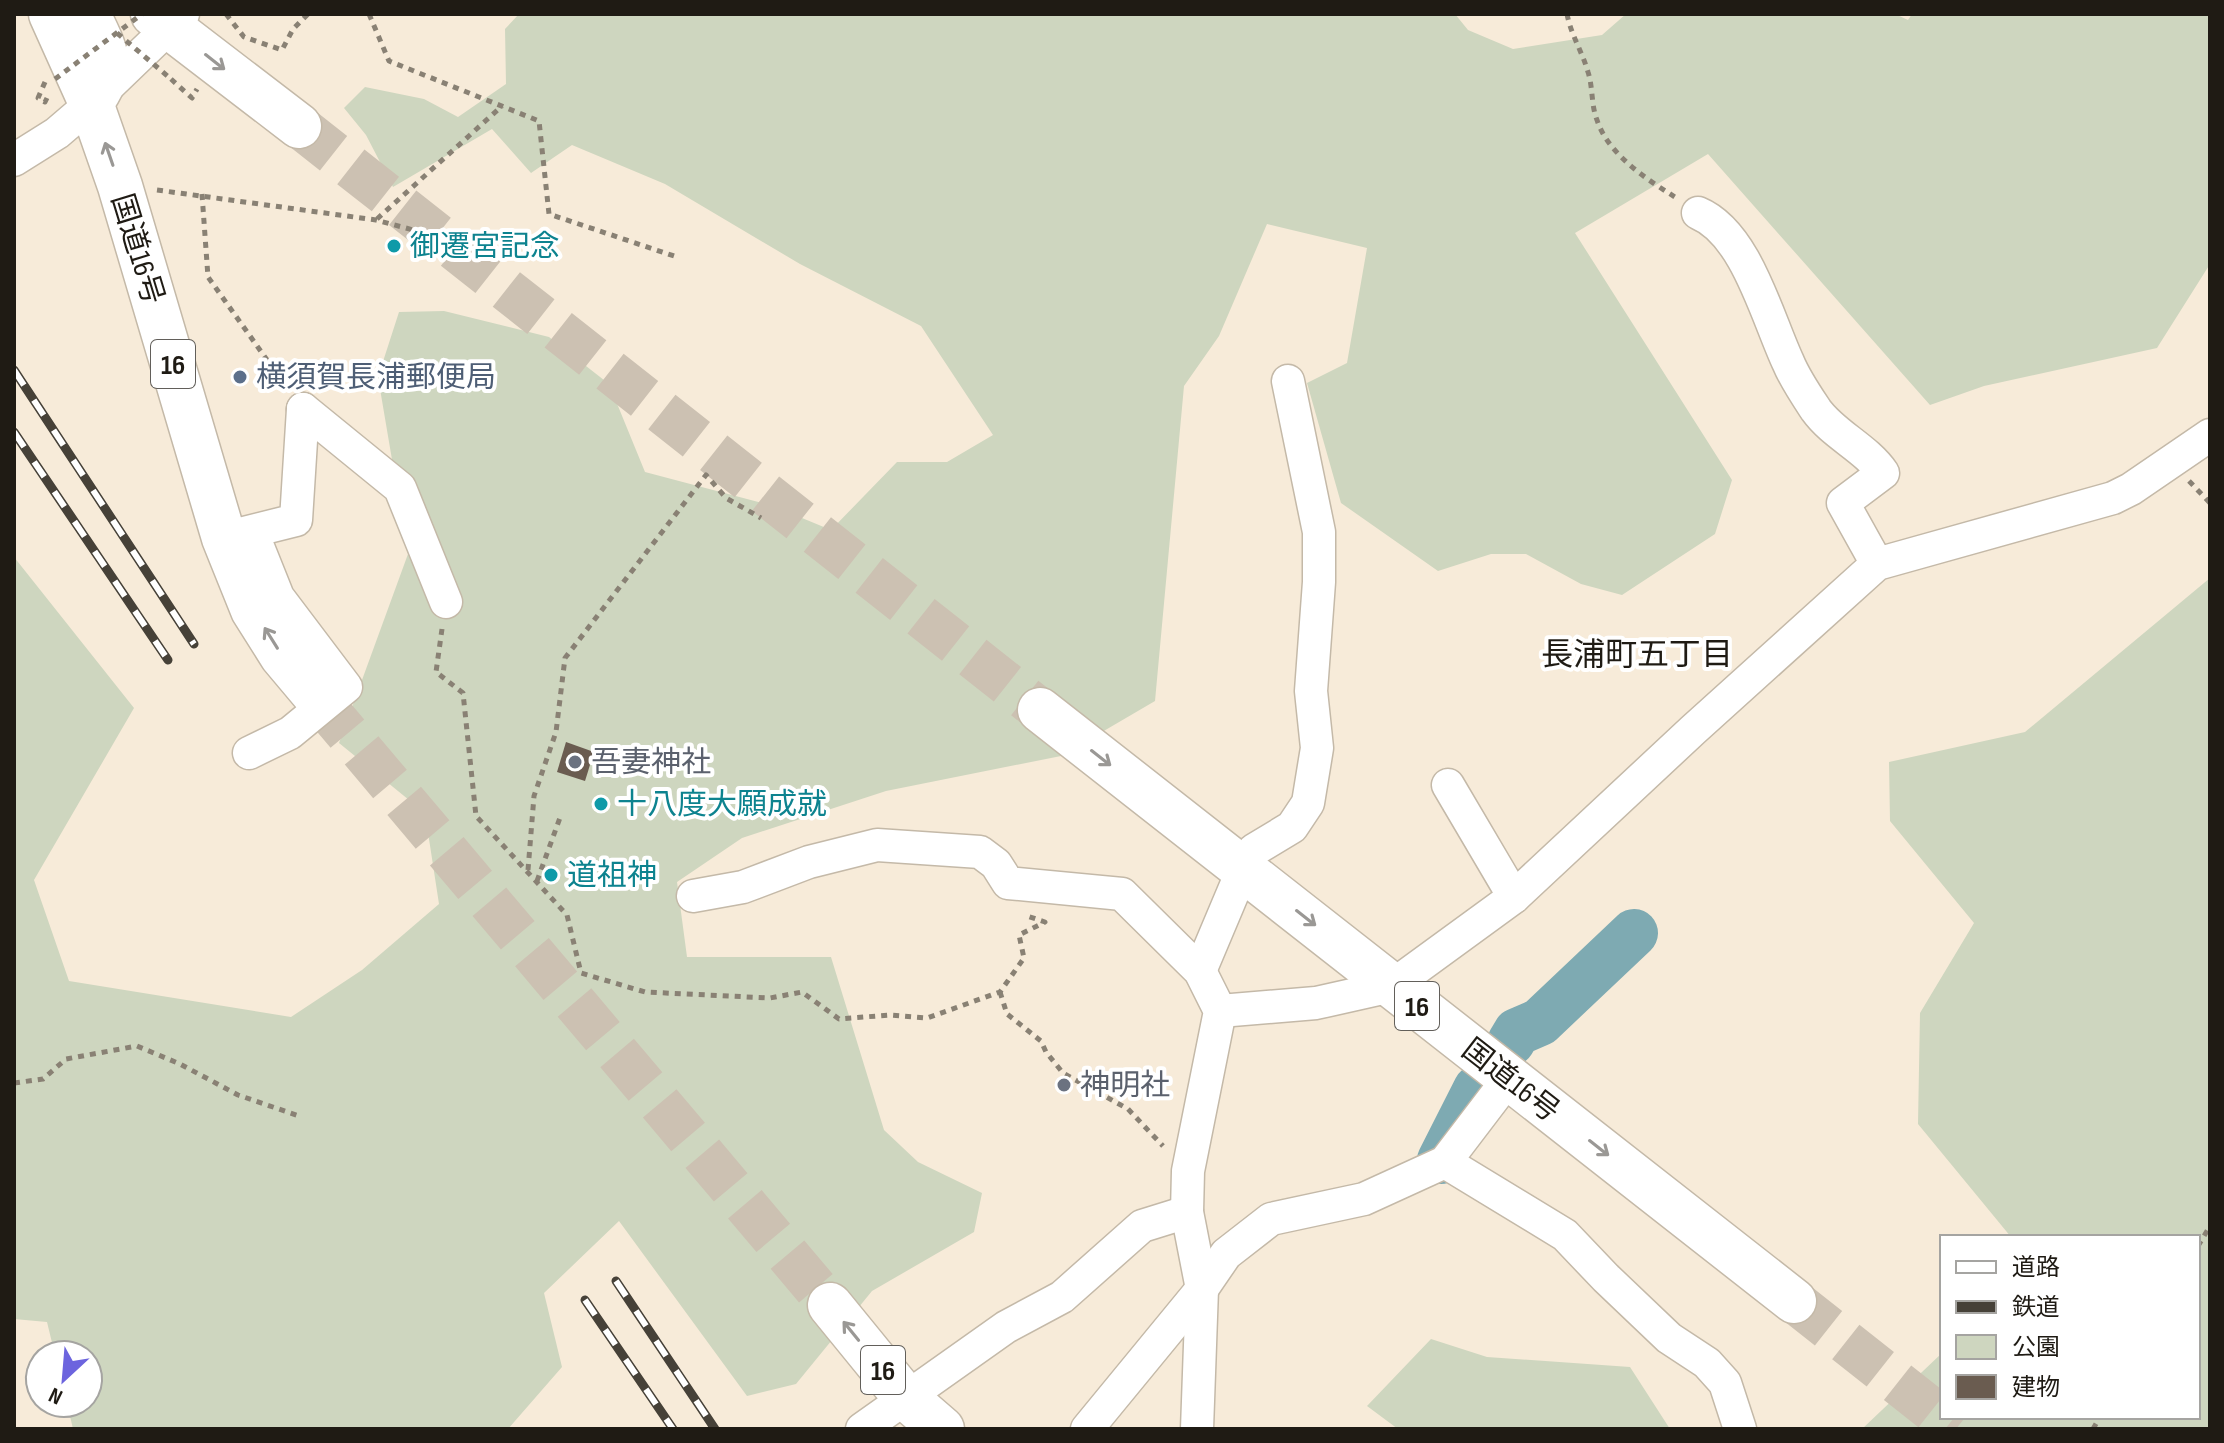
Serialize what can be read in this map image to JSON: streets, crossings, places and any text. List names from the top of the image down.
{
  "streets": {
    "highway": ["国道16号", "16"]
  },
  "districts": ["長浦町五丁目"],
  "places": [
    "御遷宮記念",
    "横須賀長浦郵便局",
    "吾妻神社",
    "十八度大願成就",
    "道祖神",
    "神明社"
  ],
  "legend": [
    "道路",
    "鉄道",
    "公園",
    "建物"
  ],
  "north": "bottom left"
}
